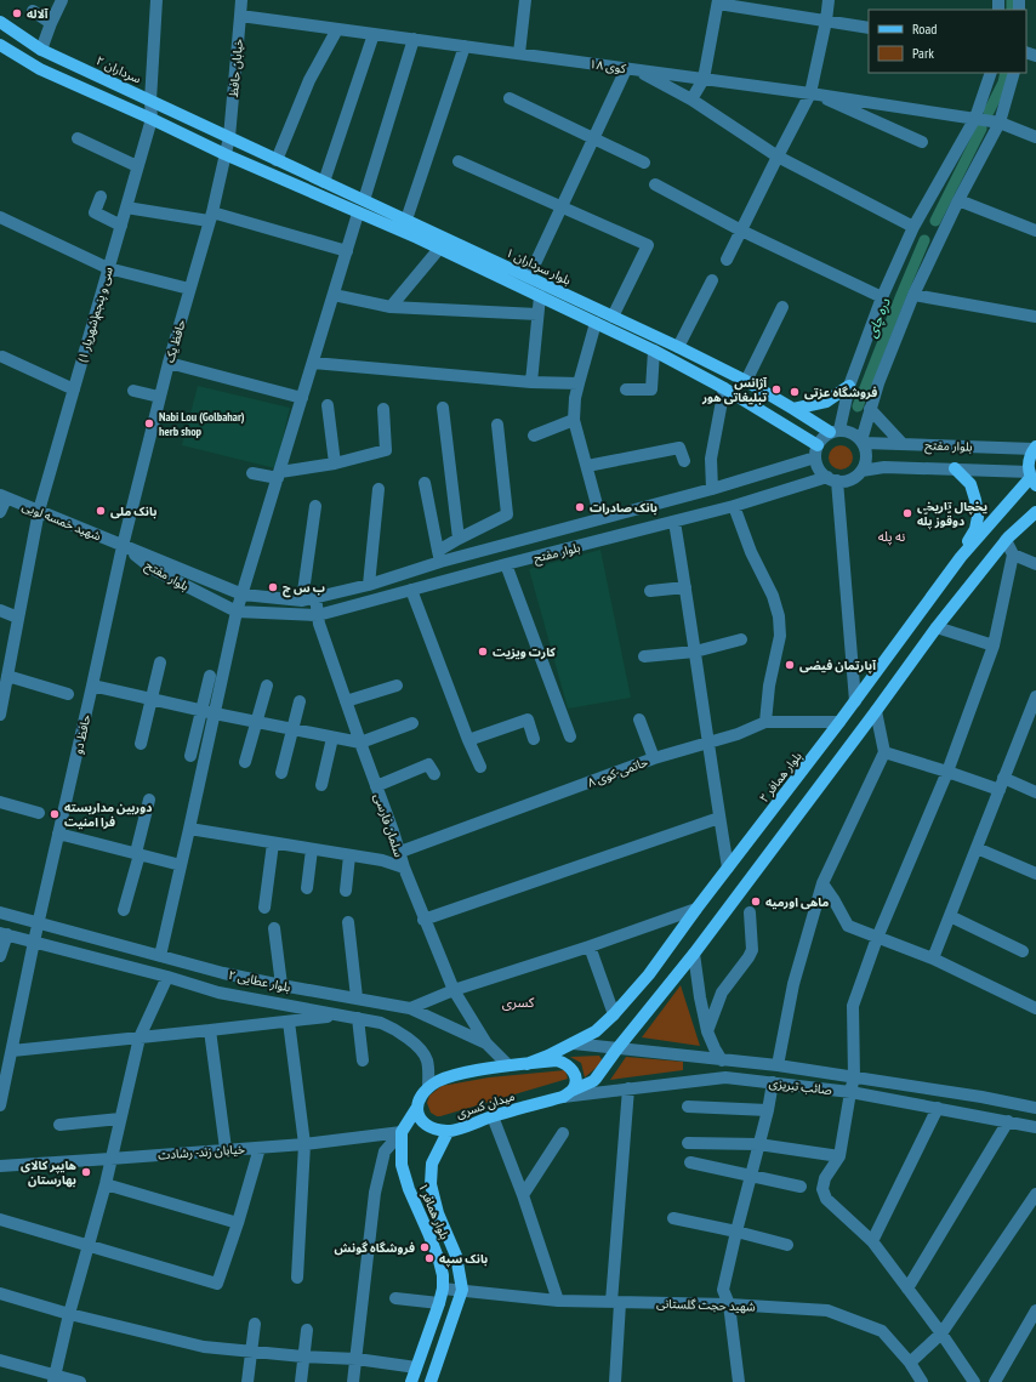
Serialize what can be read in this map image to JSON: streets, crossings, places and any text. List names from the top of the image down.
{
  "streets": {
    "main road": [
      "سرداران ۲",
      "بلوار سرداران ۱",
      "بلوار همافر ۲",
      "میدان کسری",
      "بلوار همافر ۱"
    ],
    "street": [
      "کوی ۱۸",
      "خیابان حافظ",
      "سی و پنجم(شهریار ۱)",
      "حافظ یک",
      "بلوار مفتح",
      "شهید خمسه لویی",
      "حافظ دو",
      "حاتمی-کوی ۸",
      "سلمان فارسی",
      "بلوار عطایی ۲",
      "صائب تبریزی",
      "خیابان زند- رشادت",
      "شهید حجت گلستانی"
    ]
  },
  "crossings": [
    ["کوی ۱۸", "خیابان حافظ"],
    ["خیابان حافظ", "سرداران ۲"],
    ["خیابان حافظ", "بلوار سرداران ۱"],
    ["خیابان حافظ", "حافظ یک"],
    ["سرداران ۲", "بلوار سرداران ۱"],
    ["سرداران ۲", "سی و پنجم(شهریار ۱)"],
    ["سرداران ۲", "حافظ یک"],
    ["بلوار سرداران ۱", "حافظ یک"],
    ["بلوار سرداران ۱", "بلوار مفتح"],
    ["سی و پنجم(شهریار ۱)", "شهید خمسه لویی"],
    ["حافظ یک", "بلوار مفتح"],
    ["حافظ یک", "شهید خمسه لویی"],
    ["حافظ یک", "حافظ دو"],
    ["بلوار مفتح", "شهید خمسه لویی"],
    ["بلوار مفتح", "حافظ دو"],
    ["بلوار مفتح", "بلوار همافر ۲"],
    ["بلوار مفتح", "سلمان فارسی"],
    ["شهید خمسه لویی", "حافظ دو"],
    ["حافظ دو", "بلوار عطایی ۲"],
    ["حاتمی-کوی ۸", "بلوار همافر ۲"],
    ["حاتمی-کوی ۸", "سلمان فارسی"],
    ["بلوار همافر ۲", "صائب تبریزی"],
    ["سلمان فارسی", "بلوار عطایی ۲"],
    ["صائب تبریزی", "میدان کسری"],
    ["میدان کسری", "بلوار همافر ۱"],
    ["خیابان زند- رشادت", "بلوار همافر ۱"],
    ["بلوار همافر ۱", "شهید حجت گلستانی"]
  ],
  "districts": ["نه پله", "کسری"],
  "water": ["دره چای"],
  "places": [
    "آلاله",
    "آژانس تبلیغاتی هور",
    "فروشگاه عزتی",
    "Nabi Lou (Golbahar) herb shop",
    "بانک صادرات",
    "بانک ملی",
    "یخچال تاریخی دوقّوز پلّه",
    "ب س ج",
    "کارت ویزیت",
    "آپارتمان فیضی",
    "دوربین مداربسته فرا امنیت",
    "ماهی اورمیه",
    "هایپر کالای بهارستان",
    "فروشگاه گونش",
    "بانک سپه"
  ],
  "legend": ["Road", "Park"]
}
